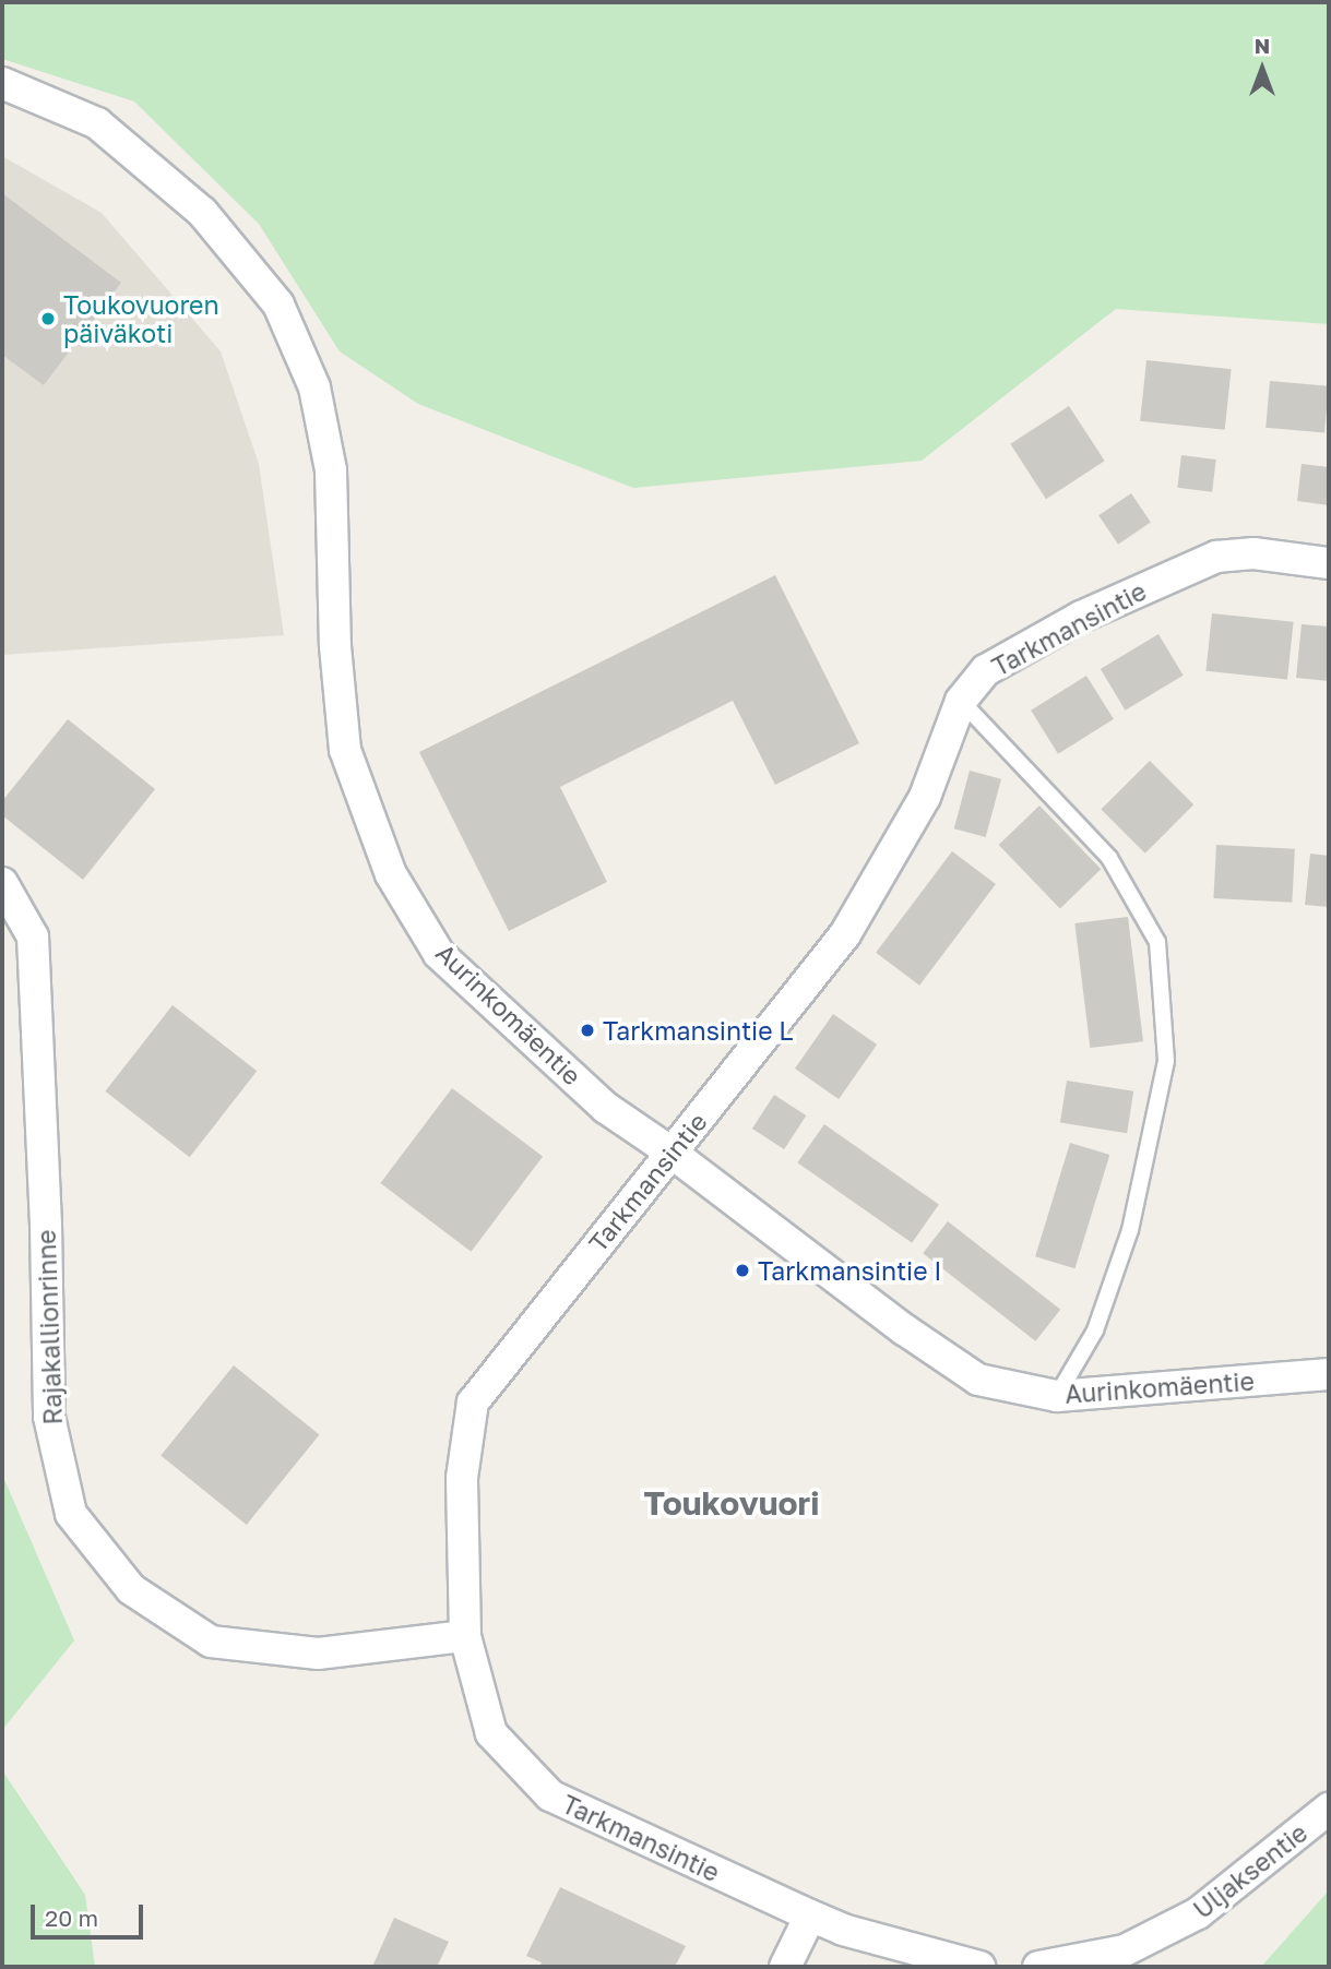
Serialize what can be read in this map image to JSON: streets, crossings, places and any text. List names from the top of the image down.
{
  "streets": {
    "street": [
      "Tarkmansintie",
      "Aurinkomäentie",
      "Rajakallionrinne",
      "Uljaksentie"
    ]
  },
  "crossings": [
    ["Tarkmansintie", "Aurinkomäentie"],
    ["Tarkmansintie", "Rajakallionrinne"]
  ],
  "districts": ["Toukovuori"],
  "places": ["Toukovuoren päiväkoti", "Tarkmansintie L", "Tarkmansintie I"],
  "scale_bar": "20 m",
  "north": "top"
}
